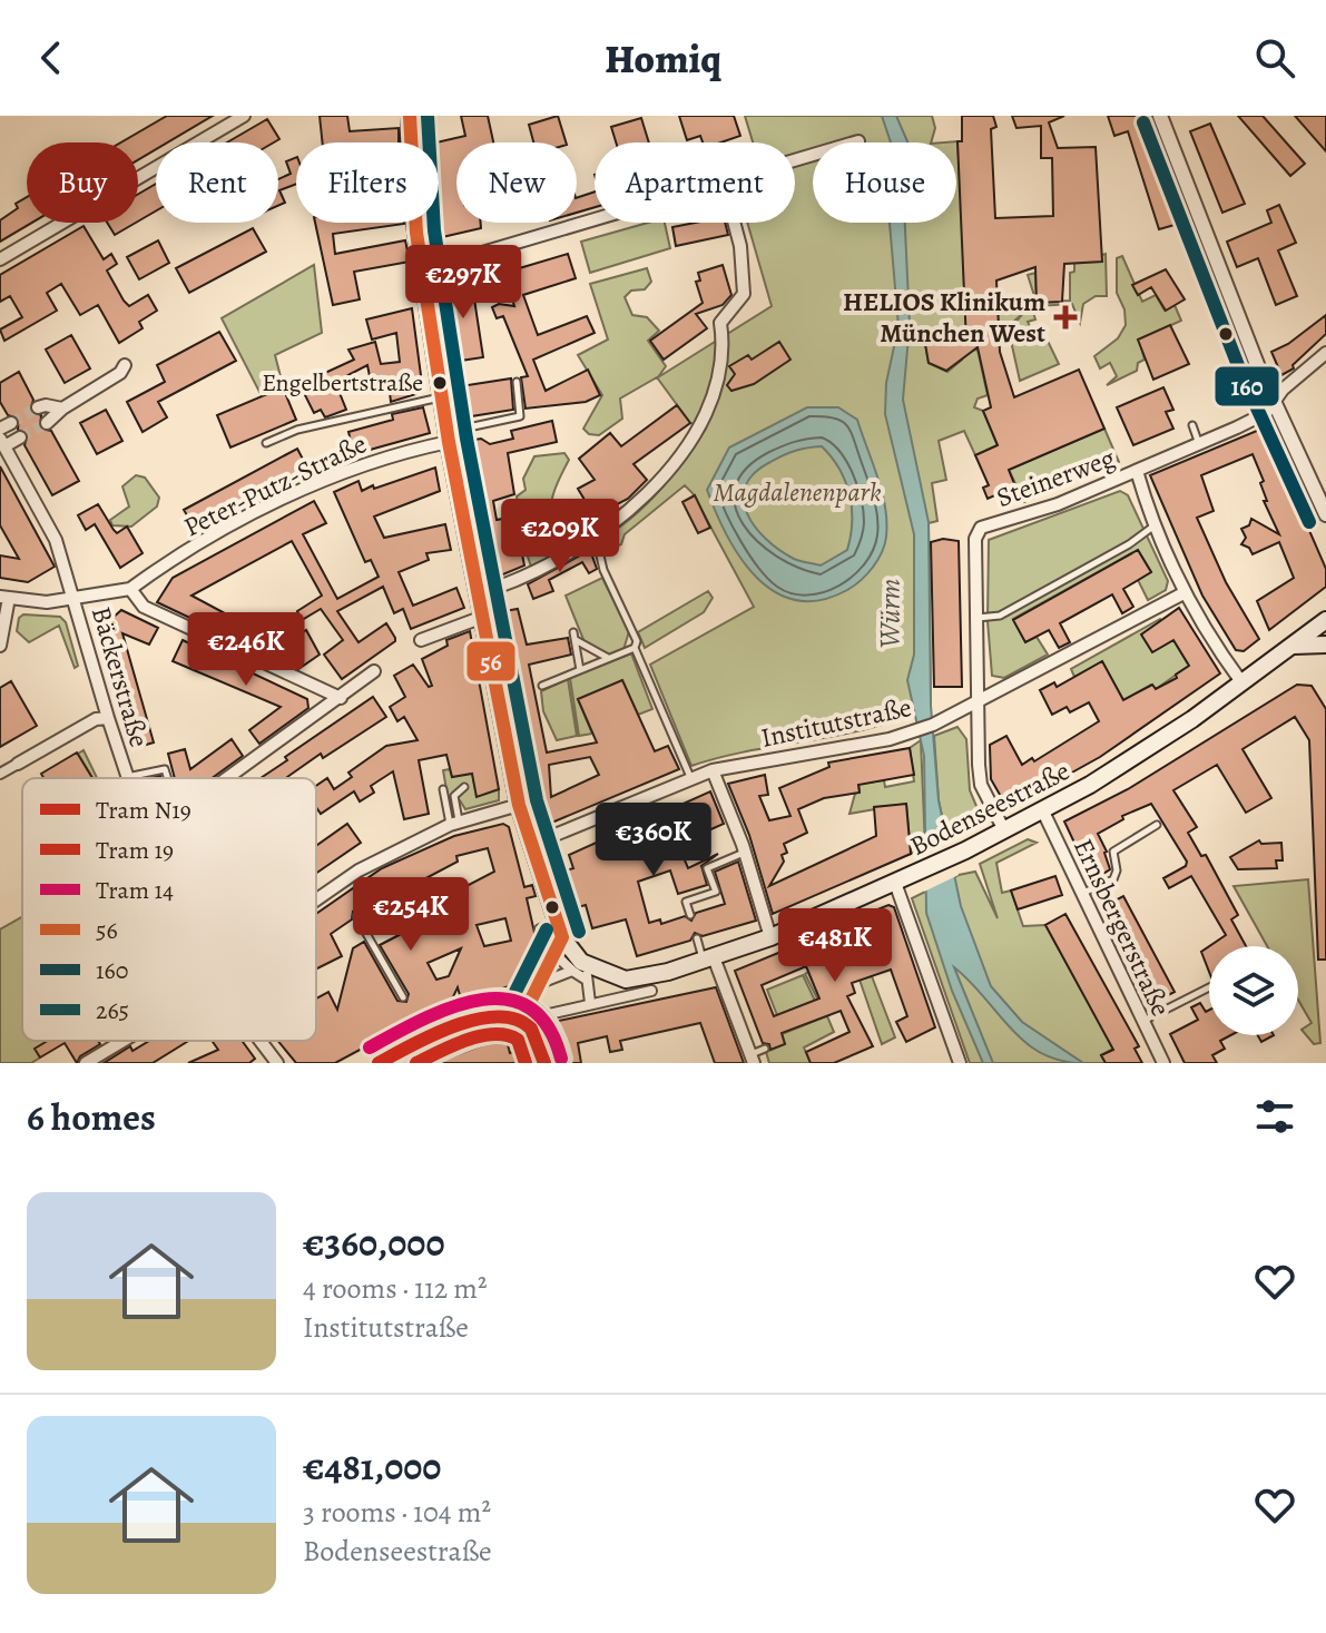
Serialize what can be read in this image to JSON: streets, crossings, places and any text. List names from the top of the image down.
{
  "streets": {
    "main road": ["Bodenseestraße"],
    "street": [
      "Steinerweg",
      "Peter-Putz-Straße",
      "Bäckerstraße",
      "Institutstraße",
      "Ernsbergerstraße"
    ]
  },
  "crossings": [
    ["Steinerweg", "Institutstraße"],
    ["Steinerweg", "Bodenseestraße"],
    ["Bodenseestraße", "Ernsbergerstraße"]
  ],
  "water": ["Würm"],
  "parks": ["Magdalenenpark"],
  "places": {
    "health": ["HELIOS Klinikum München West"],
    "other": ["Engelbertstraße"]
  },
  "lines": [
    "transit line 56",
    "transit line 265",
    "transit line 160",
    "tram line 14",
    "tram line N19",
    "tram line 19"
  ],
  "legend": [
    "Tram N19",
    "Tram 19",
    "Tram 14",
    "56",
    "160",
    "265"
  ],
  "page": {
    "header": "Homiq",
    "chip": [
      "Buy",
      "Rent",
      "Filters",
      "New",
      "Apartment",
      "House"
    ],
    "price": [
      "€297K",
      "€209K",
      "€246K",
      "€360K",
      "€254K",
      "€481K"
    ],
    "heading": "6 homes",
    "list": [
      {
        "name": "€360,000",
        "note": "4 rooms · 112 m² · Institutstraße"
      },
      {
        "name": "€481,000",
        "note": "3 rooms · 104 m² · Bodenseestraße"
      }
    ]
  }
}
